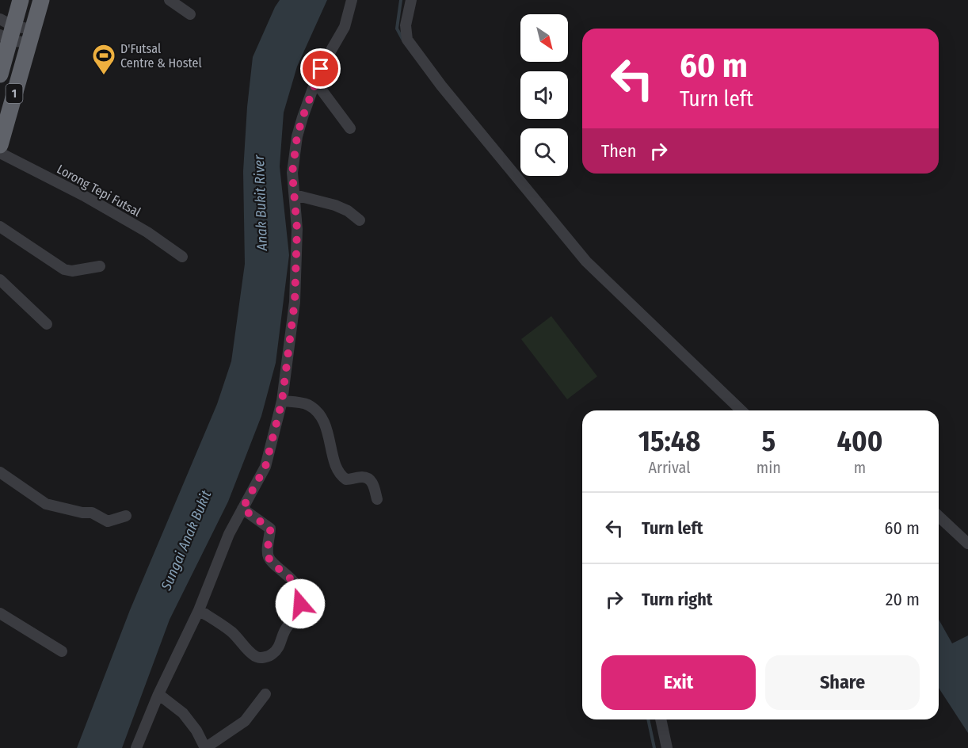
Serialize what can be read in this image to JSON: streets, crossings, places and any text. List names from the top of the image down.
{
  "streets": {
    "highway": ["1"],
    "street": ["Lorong Tepi Futsal"]
  },
  "water": ["Anak Bukit River", "Sungai Anak Bukit"],
  "places": {
    "sports": ["D'Futsal Centre & Hostel"]
  },
  "north": "bottom right",
  "page": {
    "turn": ["60 m", "Turn left"],
    "then": "Then",
    "eta": [
      "15:48",
      "Arrival",
      "5",
      "min",
      "400",
      "m"
    ],
    "list": [
      {
        "name": "Turn left",
        "value": "60 m"
      },
      {
        "name": "Turn right",
        "value": "20 m"
      }
    ],
    "buttons": ["Exit", "Share"]
  }
}
